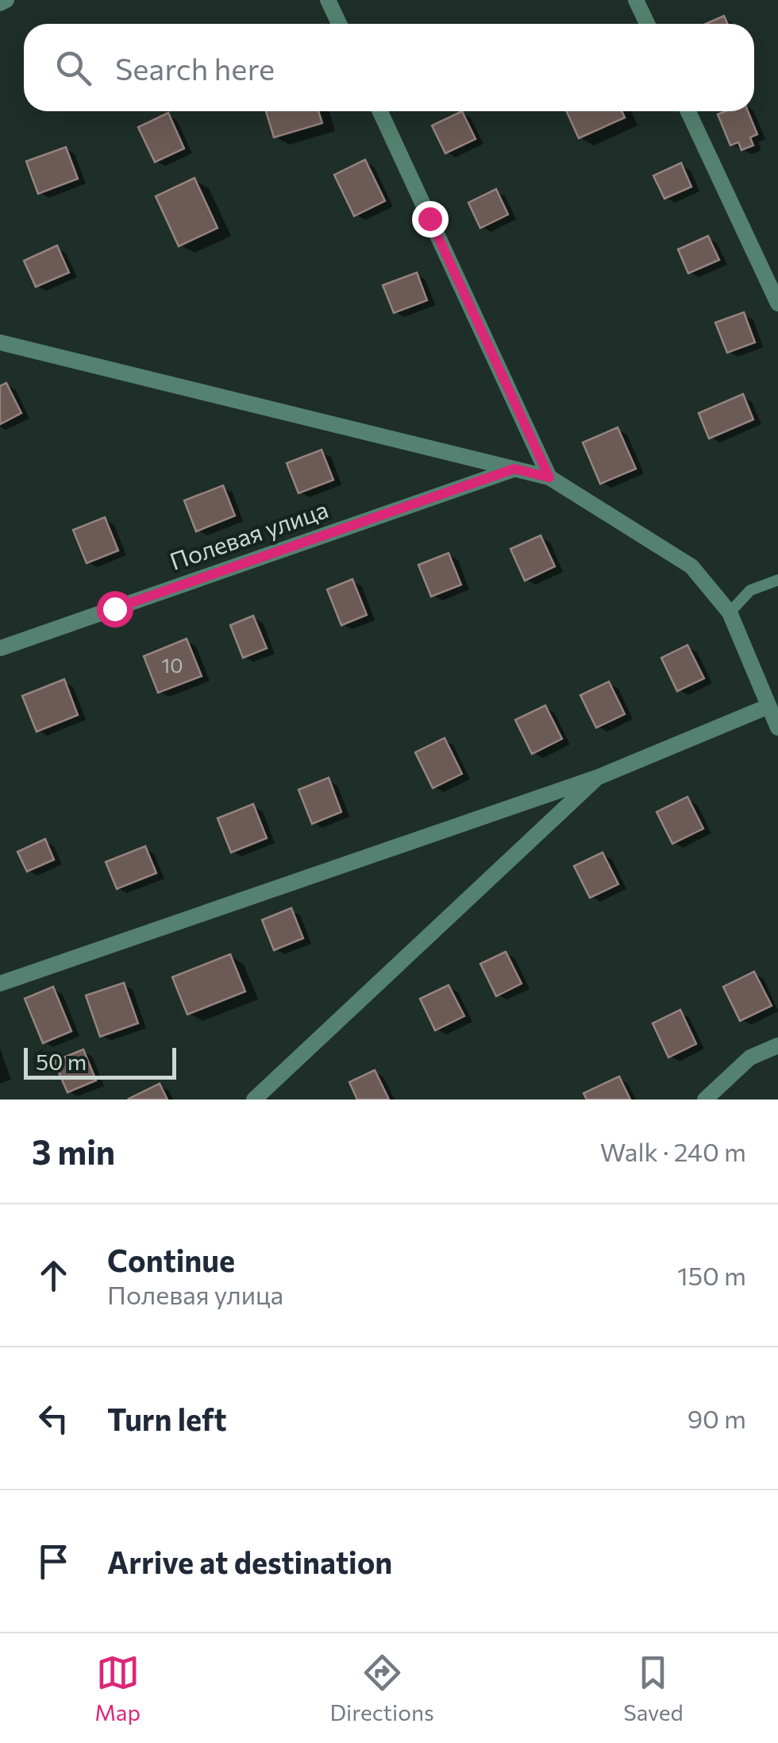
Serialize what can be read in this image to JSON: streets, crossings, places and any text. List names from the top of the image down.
{
  "streets": {
    "street": ["Полевая улица"]
  },
  "house_numbers": ["10"],
  "scale_bar": "50 m",
  "page": {
    "search": "Search here",
    "scale": "50 m",
    "heading": ["3 min", "Walk · 240 m"],
    "list": [
      ["Continue", "Полевая улица", "150 m"],
      ["Turn left", "90 m"],
      "Arrive at destination"
    ],
    "nav": ["Map", "Directions", "Saved"]
  }
}
